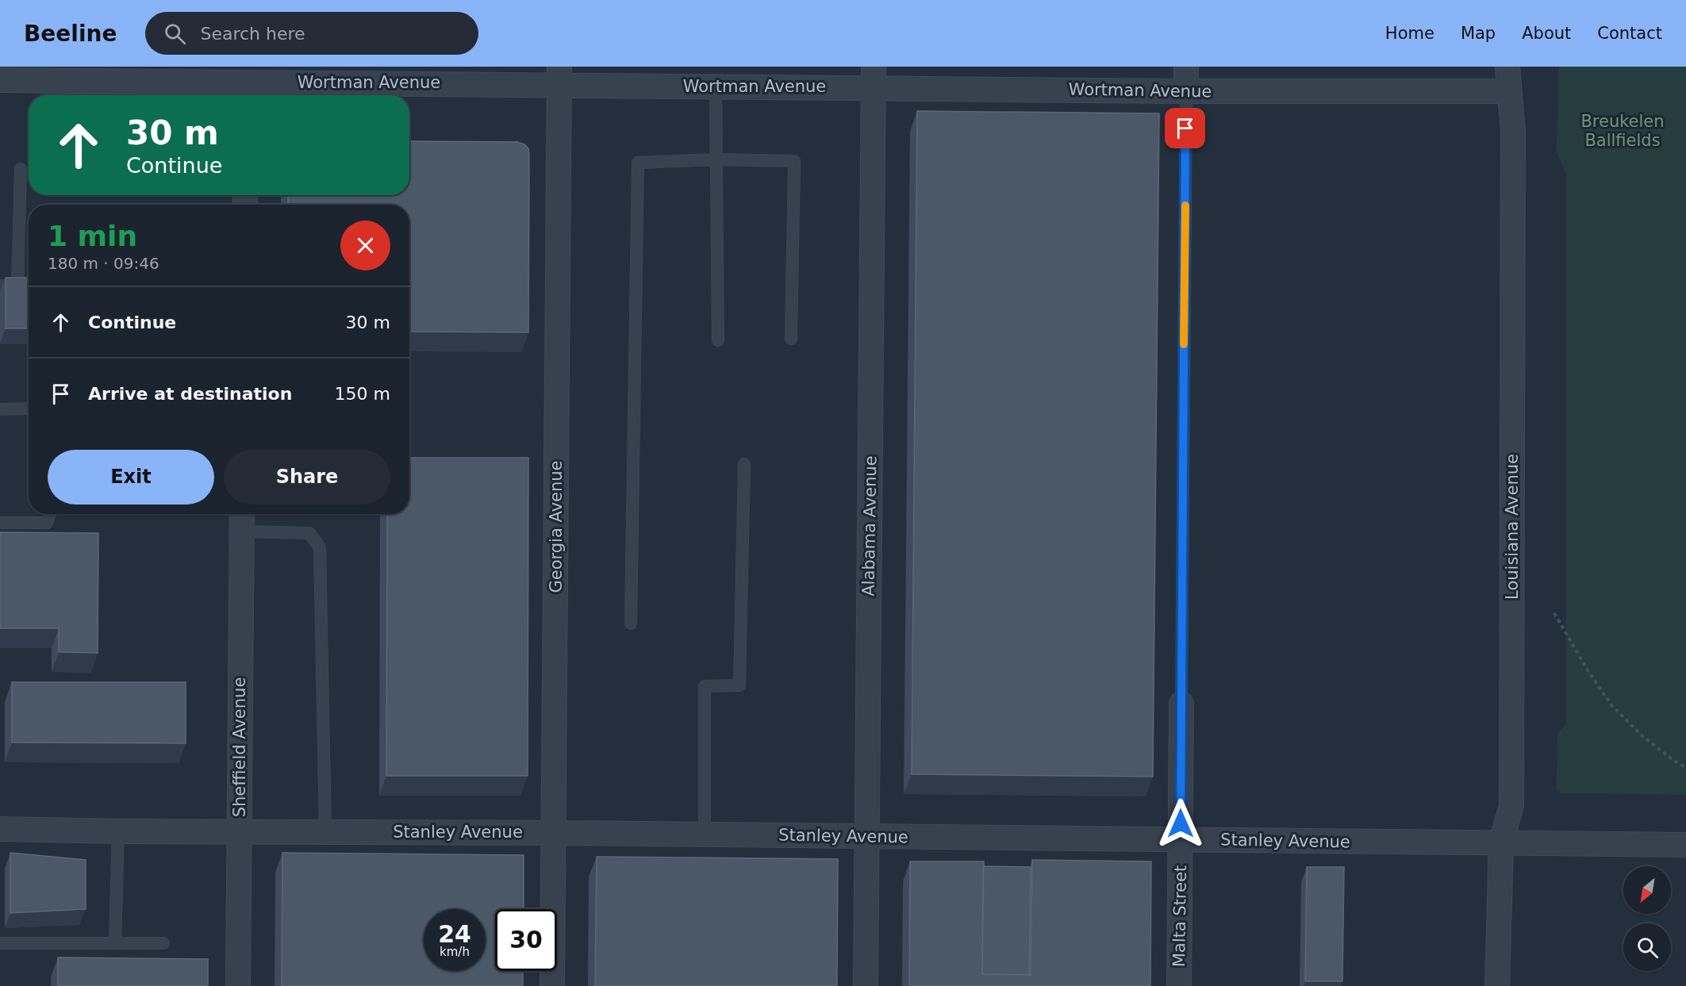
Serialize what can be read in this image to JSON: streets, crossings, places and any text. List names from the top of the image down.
{
  "streets": {
    "street": [
      "Wortman Avenue",
      "Alabama Avenue",
      "Georgia Avenue",
      "Louisiana Avenue",
      "Sheffield Avenue",
      "Stanley Avenue",
      "Malta Street"
    ]
  },
  "crossings": [
    ["Wortman Avenue", "Alabama Avenue"],
    ["Wortman Avenue", "Georgia Avenue"],
    ["Wortman Avenue", "Louisiana Avenue"],
    ["Alabama Avenue", "Stanley Avenue"],
    ["Georgia Avenue", "Stanley Avenue"],
    ["Louisiana Avenue", "Stanley Avenue"],
    ["Sheffield Avenue", "Stanley Avenue"],
    ["Stanley Avenue", "Malta Street"]
  ],
  "parks": ["Breukelen Ballfields"],
  "north": "bottom left",
  "page": {
    "header": "Beeline",
    "search": "Search here",
    "nav": [
      "Home",
      "Map",
      "About",
      "Contact"
    ],
    "turn": ["30 m", "Continue"],
    "heading": ["1 min", "180 m · 09:46"],
    "list": [
      {
        "name": "Continue",
        "value": "30 m"
      },
      {
        "name": "Arrive at destination",
        "value": "150 m"
      }
    ],
    "buttons": ["Exit", "Share"],
    "speed": "24 km/h",
    "limit": "30"
  }
}
